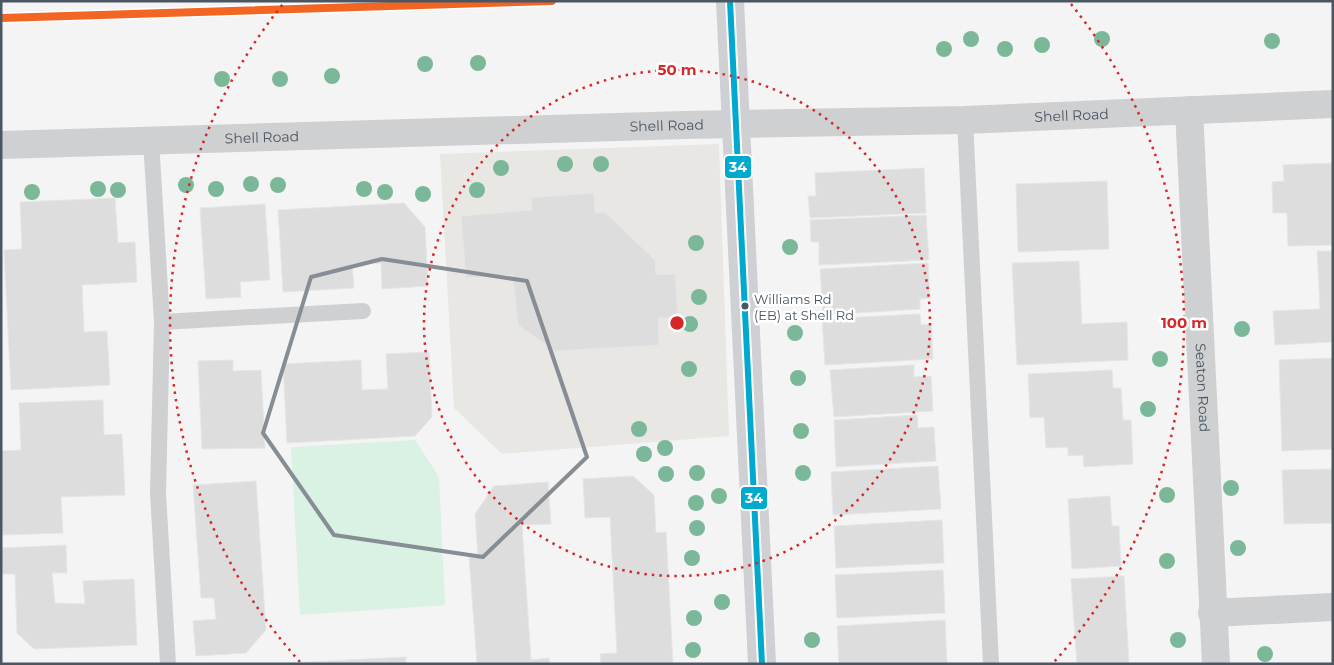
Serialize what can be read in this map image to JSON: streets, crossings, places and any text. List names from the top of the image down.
{
  "streets": {
    "street": ["Shell Road", "Seaton Road"]
  },
  "crossings": [
    ["Shell Road", "Seaton Road"]
  ],
  "places": ["Williams Rd (EB) at Shell Rd"],
  "lines": ["transit line 34"],
  "rings": ["50 m", "100 m"]
}
